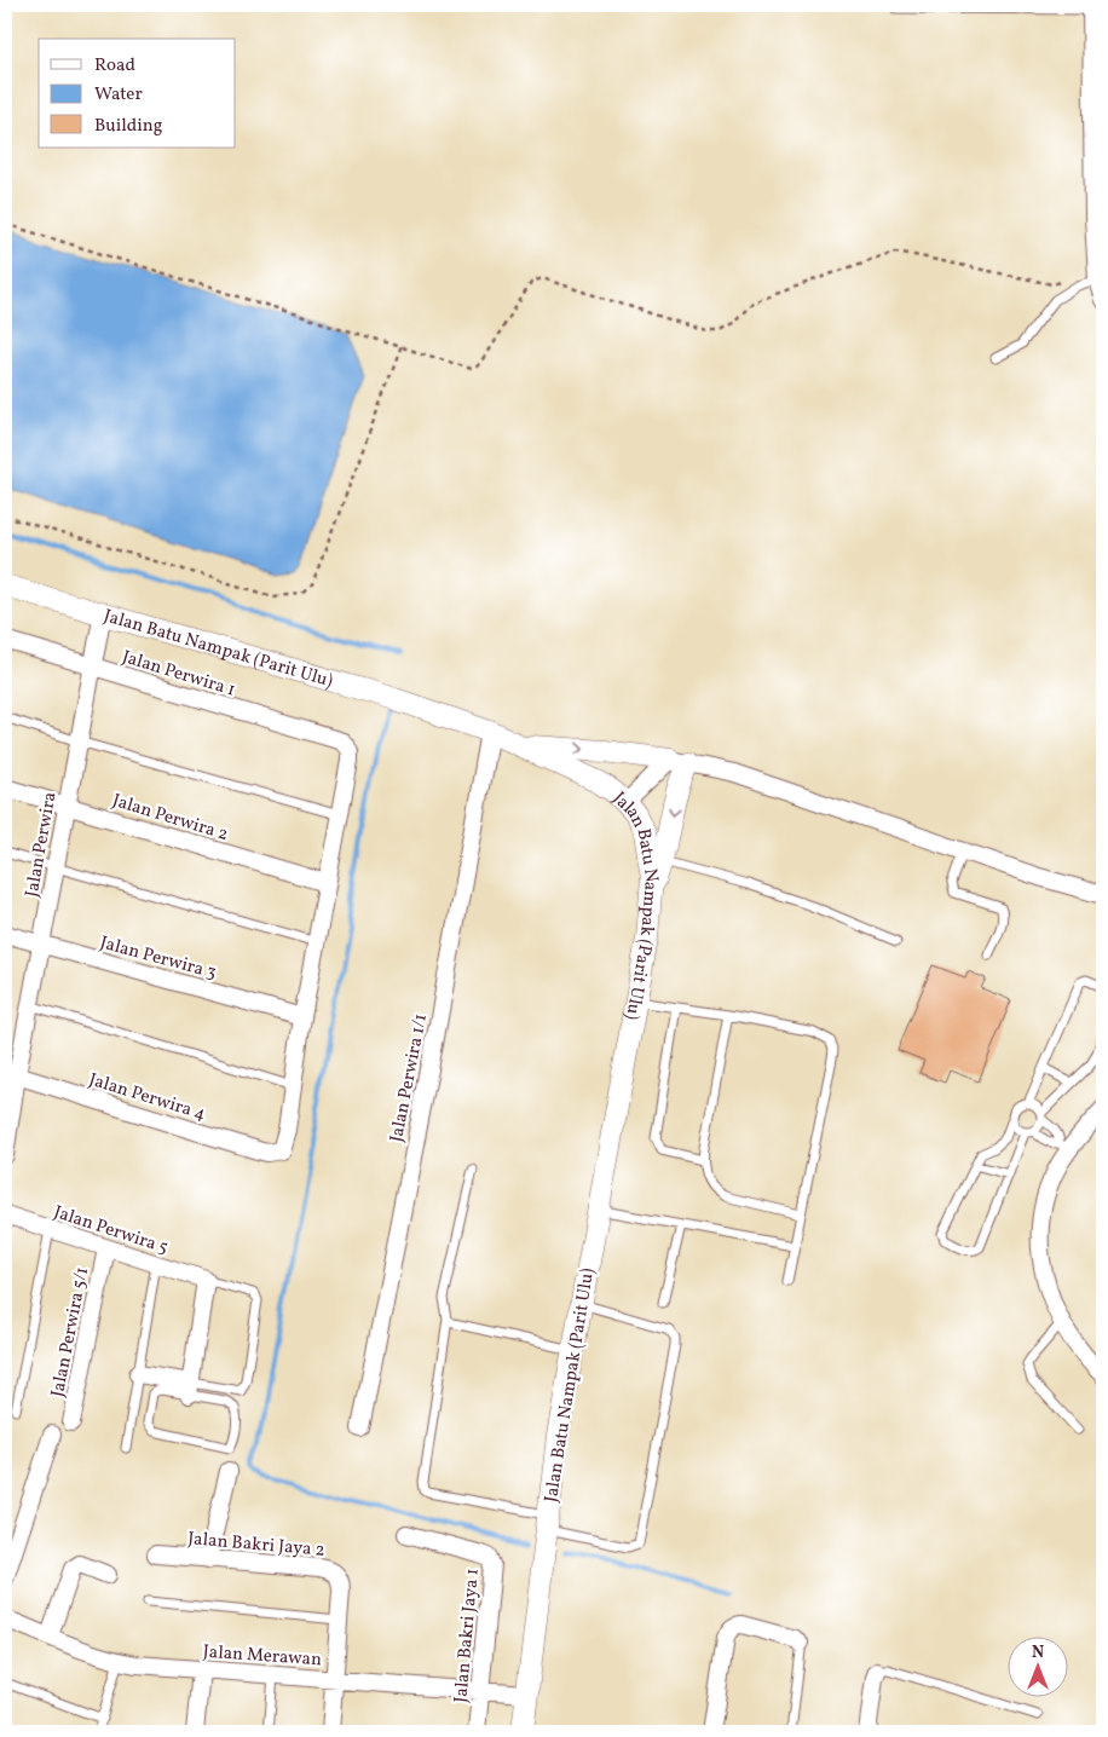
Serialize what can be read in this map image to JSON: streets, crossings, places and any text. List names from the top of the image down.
{
  "streets": {
    "street": [
      "Jalan Batu Nampak (Parit Ulu)",
      "Jalan Perwira 1",
      "Jalan Perwira 2",
      "Jalan Perwira",
      "Jalan Perwira 3",
      "Jalan Perwira 1/1",
      "Jalan Perwira 4",
      "Jalan Perwira 5",
      "Jalan Perwira 5/1",
      "Jalan Bakri Jaya 2",
      "Jalan Bakri Jaya 1",
      "Jalan Merawan"
    ]
  },
  "crossings": [
    ["Jalan Batu Nampak (Parit Ulu)", "Jalan Perwira"],
    ["Jalan Batu Nampak (Parit Ulu)", "Jalan Perwira 1/1"],
    ["Jalan Batu Nampak (Parit Ulu)", "Jalan Merawan"],
    ["Jalan Perwira 1", "Jalan Perwira"],
    ["Jalan Perwira 2", "Jalan Perwira"],
    ["Jalan Perwira", "Jalan Perwira 3"],
    ["Jalan Perwira", "Jalan Perwira 4"],
    ["Jalan Perwira 5", "Jalan Perwira 5/1"],
    ["Jalan Bakri Jaya 2", "Jalan Merawan"],
    ["Jalan Bakri Jaya 1", "Jalan Merawan"]
  ],
  "legend": ["Road", "Water", "Building"],
  "north": "top"
}
